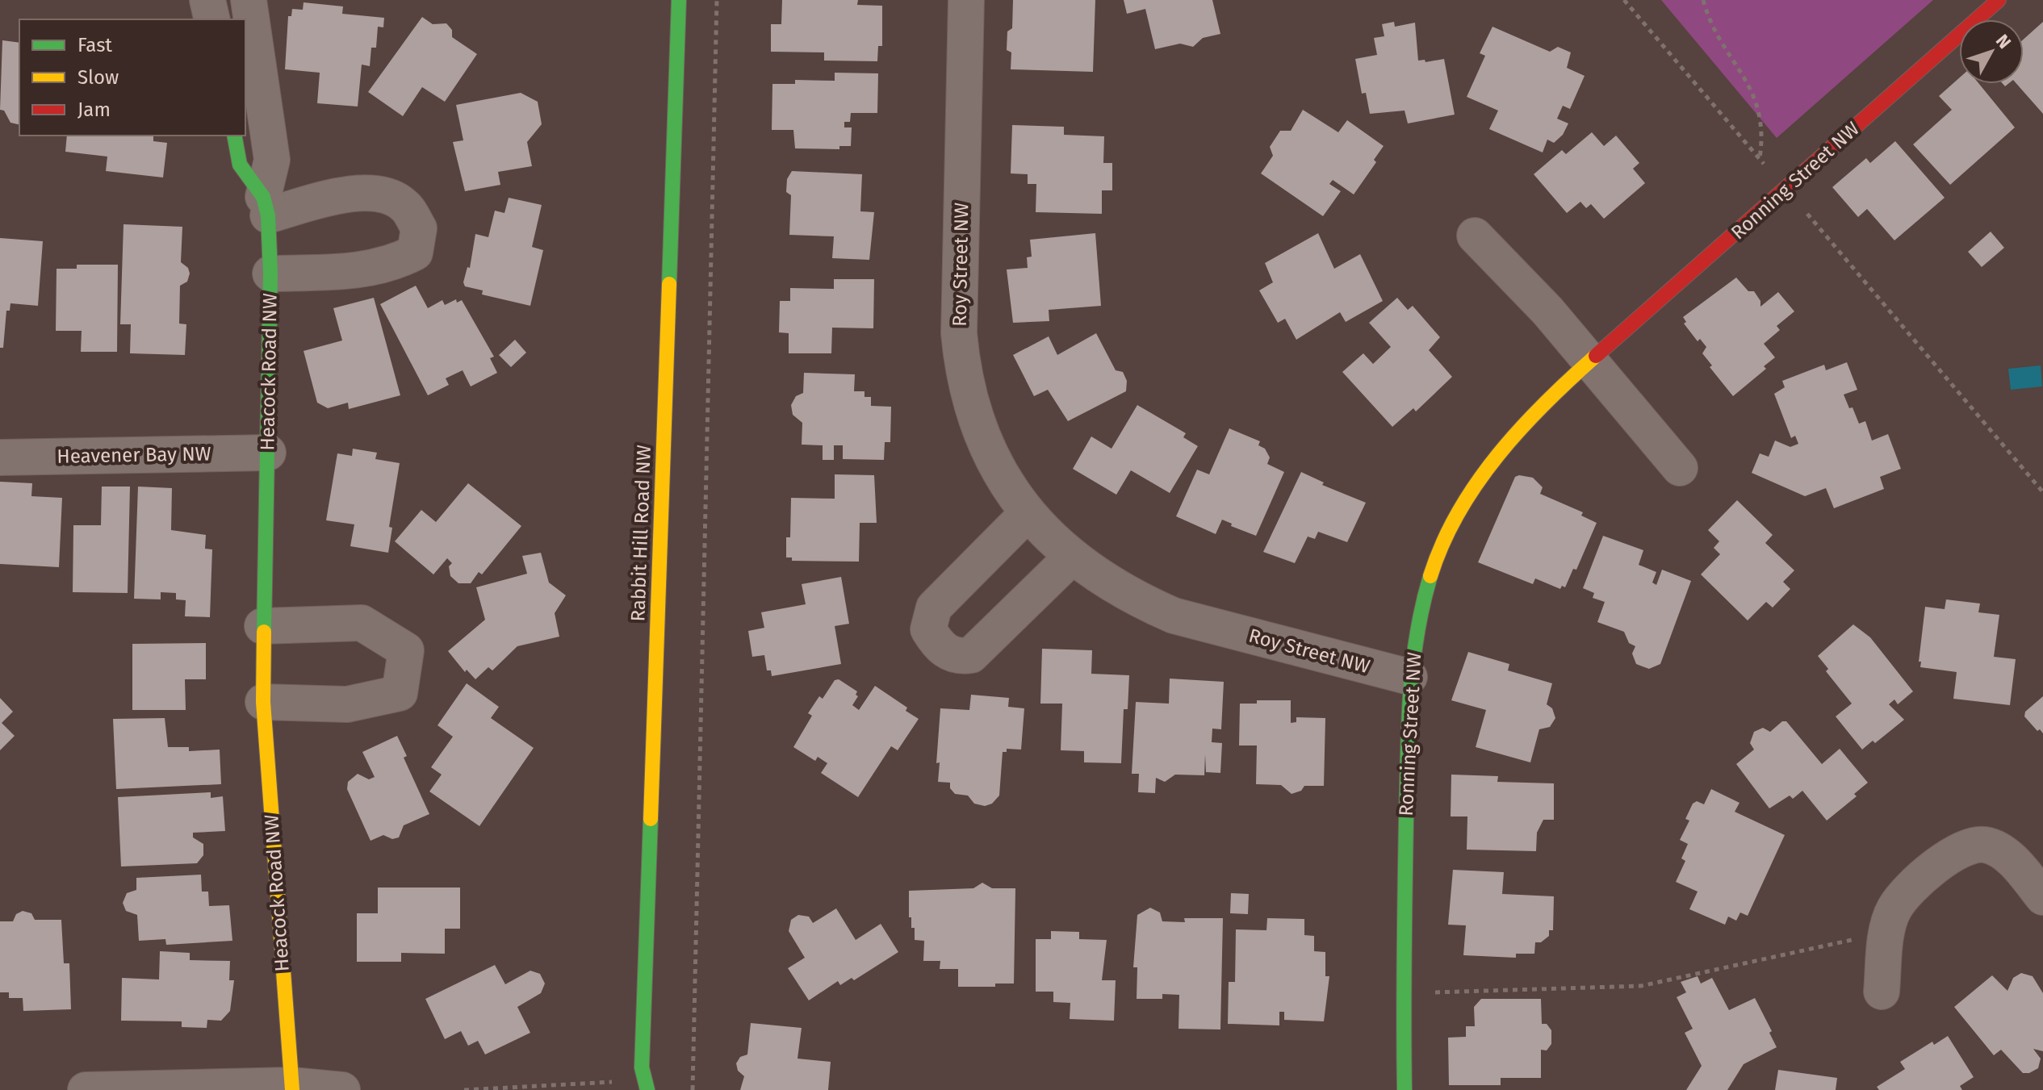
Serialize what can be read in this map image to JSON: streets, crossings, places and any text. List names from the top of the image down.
{
  "streets": {
    "street": [
      "Ronning Street NW",
      "Roy Street NW",
      "Heacock Road NW",
      "Heavener Bay NW",
      "Rabbit Hill Road NW"
    ]
  },
  "crossings": [
    ["Ronning Street NW", "Roy Street NW"],
    ["Heacock Road NW", "Heavener Bay NW"]
  ],
  "legend": ["Fast", "Slow", "Jam"],
  "north": "top right"
}
